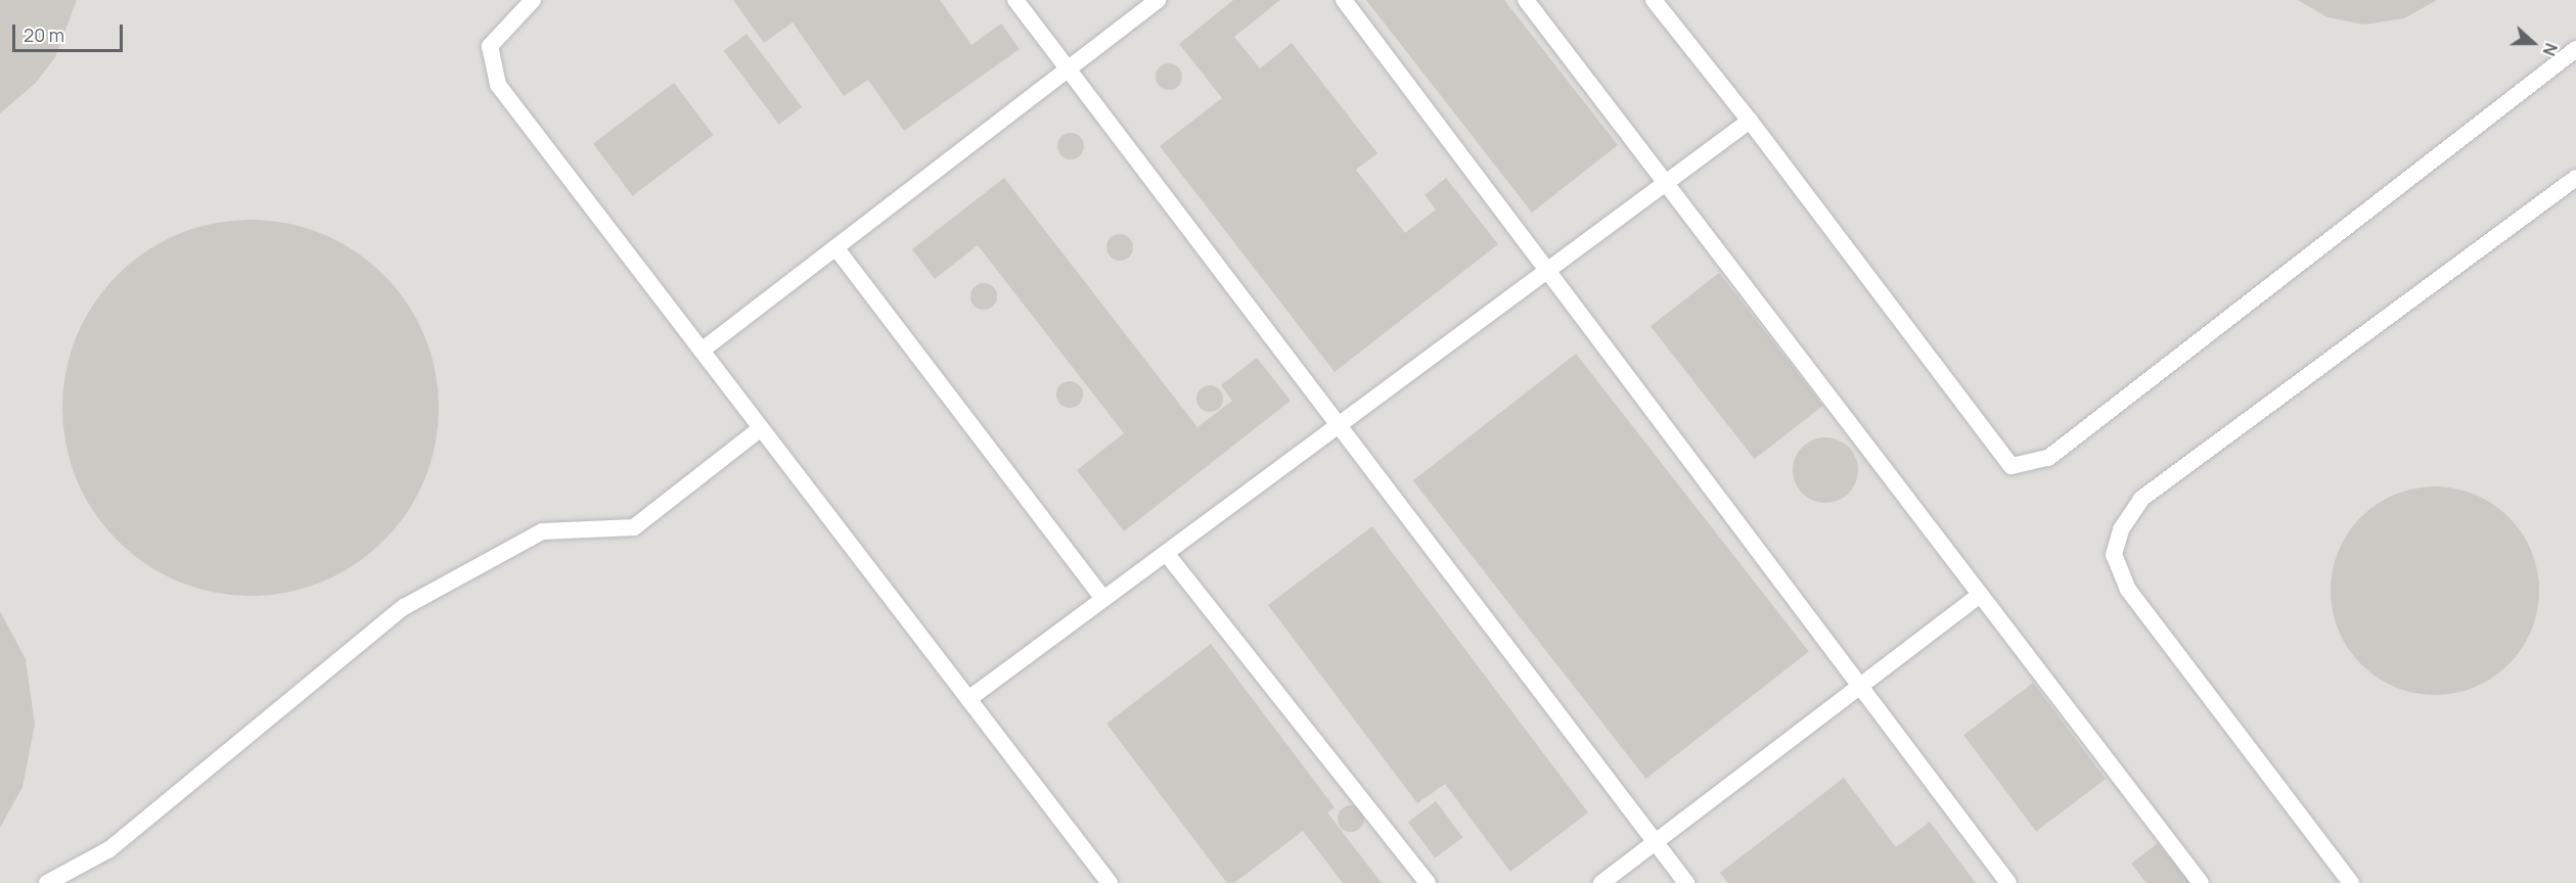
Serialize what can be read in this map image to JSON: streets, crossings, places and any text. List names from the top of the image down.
{
  "scale_bar": "20 m",
  "north": "right"
}
